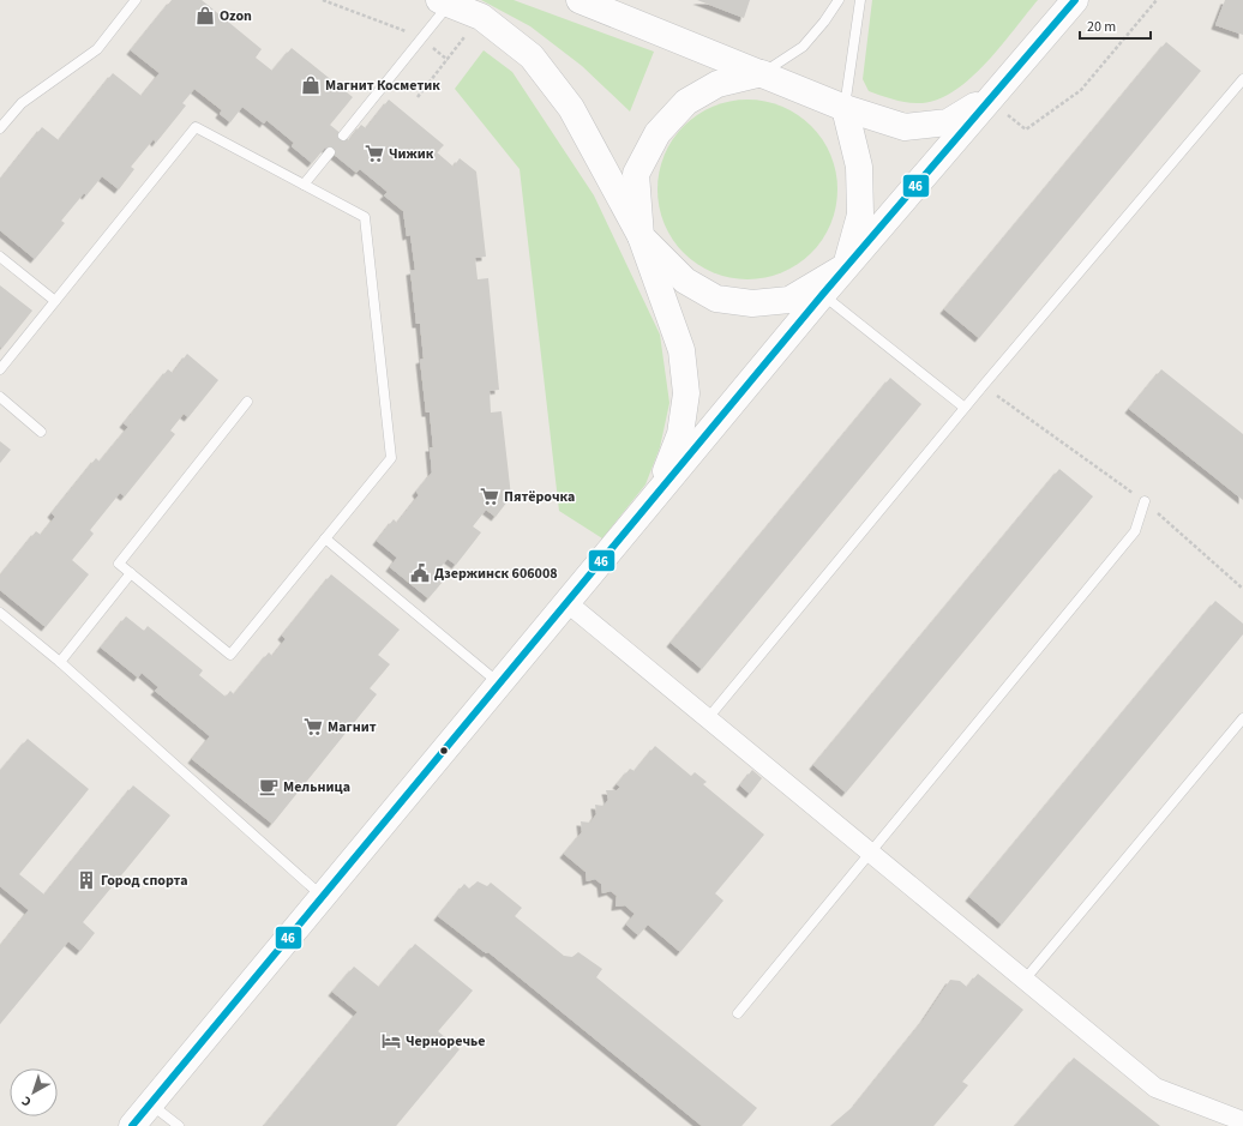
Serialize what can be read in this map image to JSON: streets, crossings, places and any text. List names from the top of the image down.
{
  "places": {
    "shop": ["Ozon", "Магнит Косметик"],
    "supermarket": ["Чижик", "Пятёрочка", "Магнит"],
    "public building": ["Дзержинск 606008"],
    "cafe": ["Мельница"],
    "building": ["Город спорта"],
    "hotel": ["Черноречье"]
  },
  "lines": ["transit line 46"],
  "scale_bar": "20 m",
  "north": "bottom left"
}
